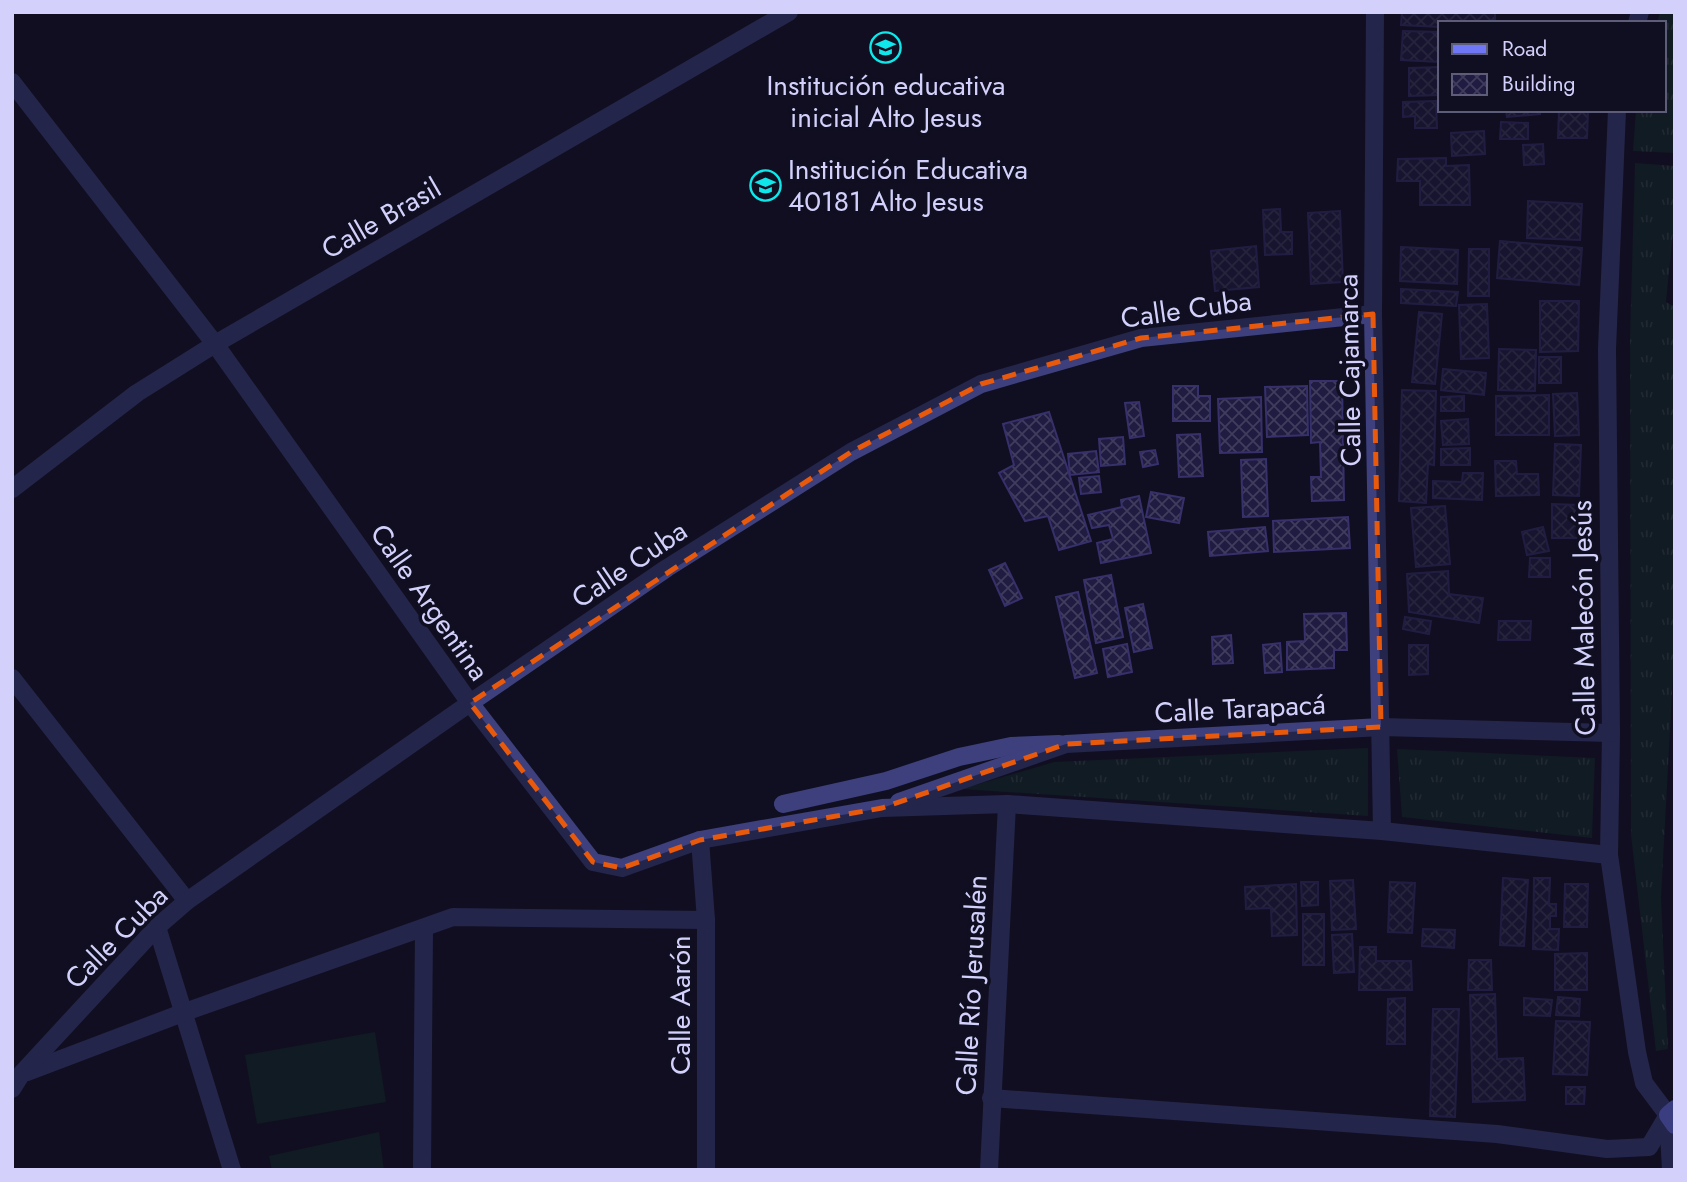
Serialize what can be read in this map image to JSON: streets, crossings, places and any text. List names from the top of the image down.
{
  "streets": {
    "street": [
      "Calle Brasil",
      "Calle Cuba",
      "Calle Cajamarca",
      "Calle Argentina",
      "Calle Malecón Jesús",
      "Calle Tarapacá",
      "Calle Río Jerusalén",
      "Calle Aarón"
    ]
  },
  "crossings": [
    ["Calle Brasil", "Calle Argentina"],
    ["Calle Cuba", "Calle Cajamarca"],
    ["Calle Cuba", "Calle Argentina"],
    ["Calle Cajamarca", "Calle Tarapacá"],
    ["Calle Argentina", "Calle Aarón"],
    ["Calle Malecón Jesús", "Calle Tarapacá"]
  ],
  "places": {
    "school or university": ["Institución educativa inicial Alto Jesus", "Institución Educativa 40181 Alto Jesus"]
  },
  "legend": ["Road", "Building"]
}
